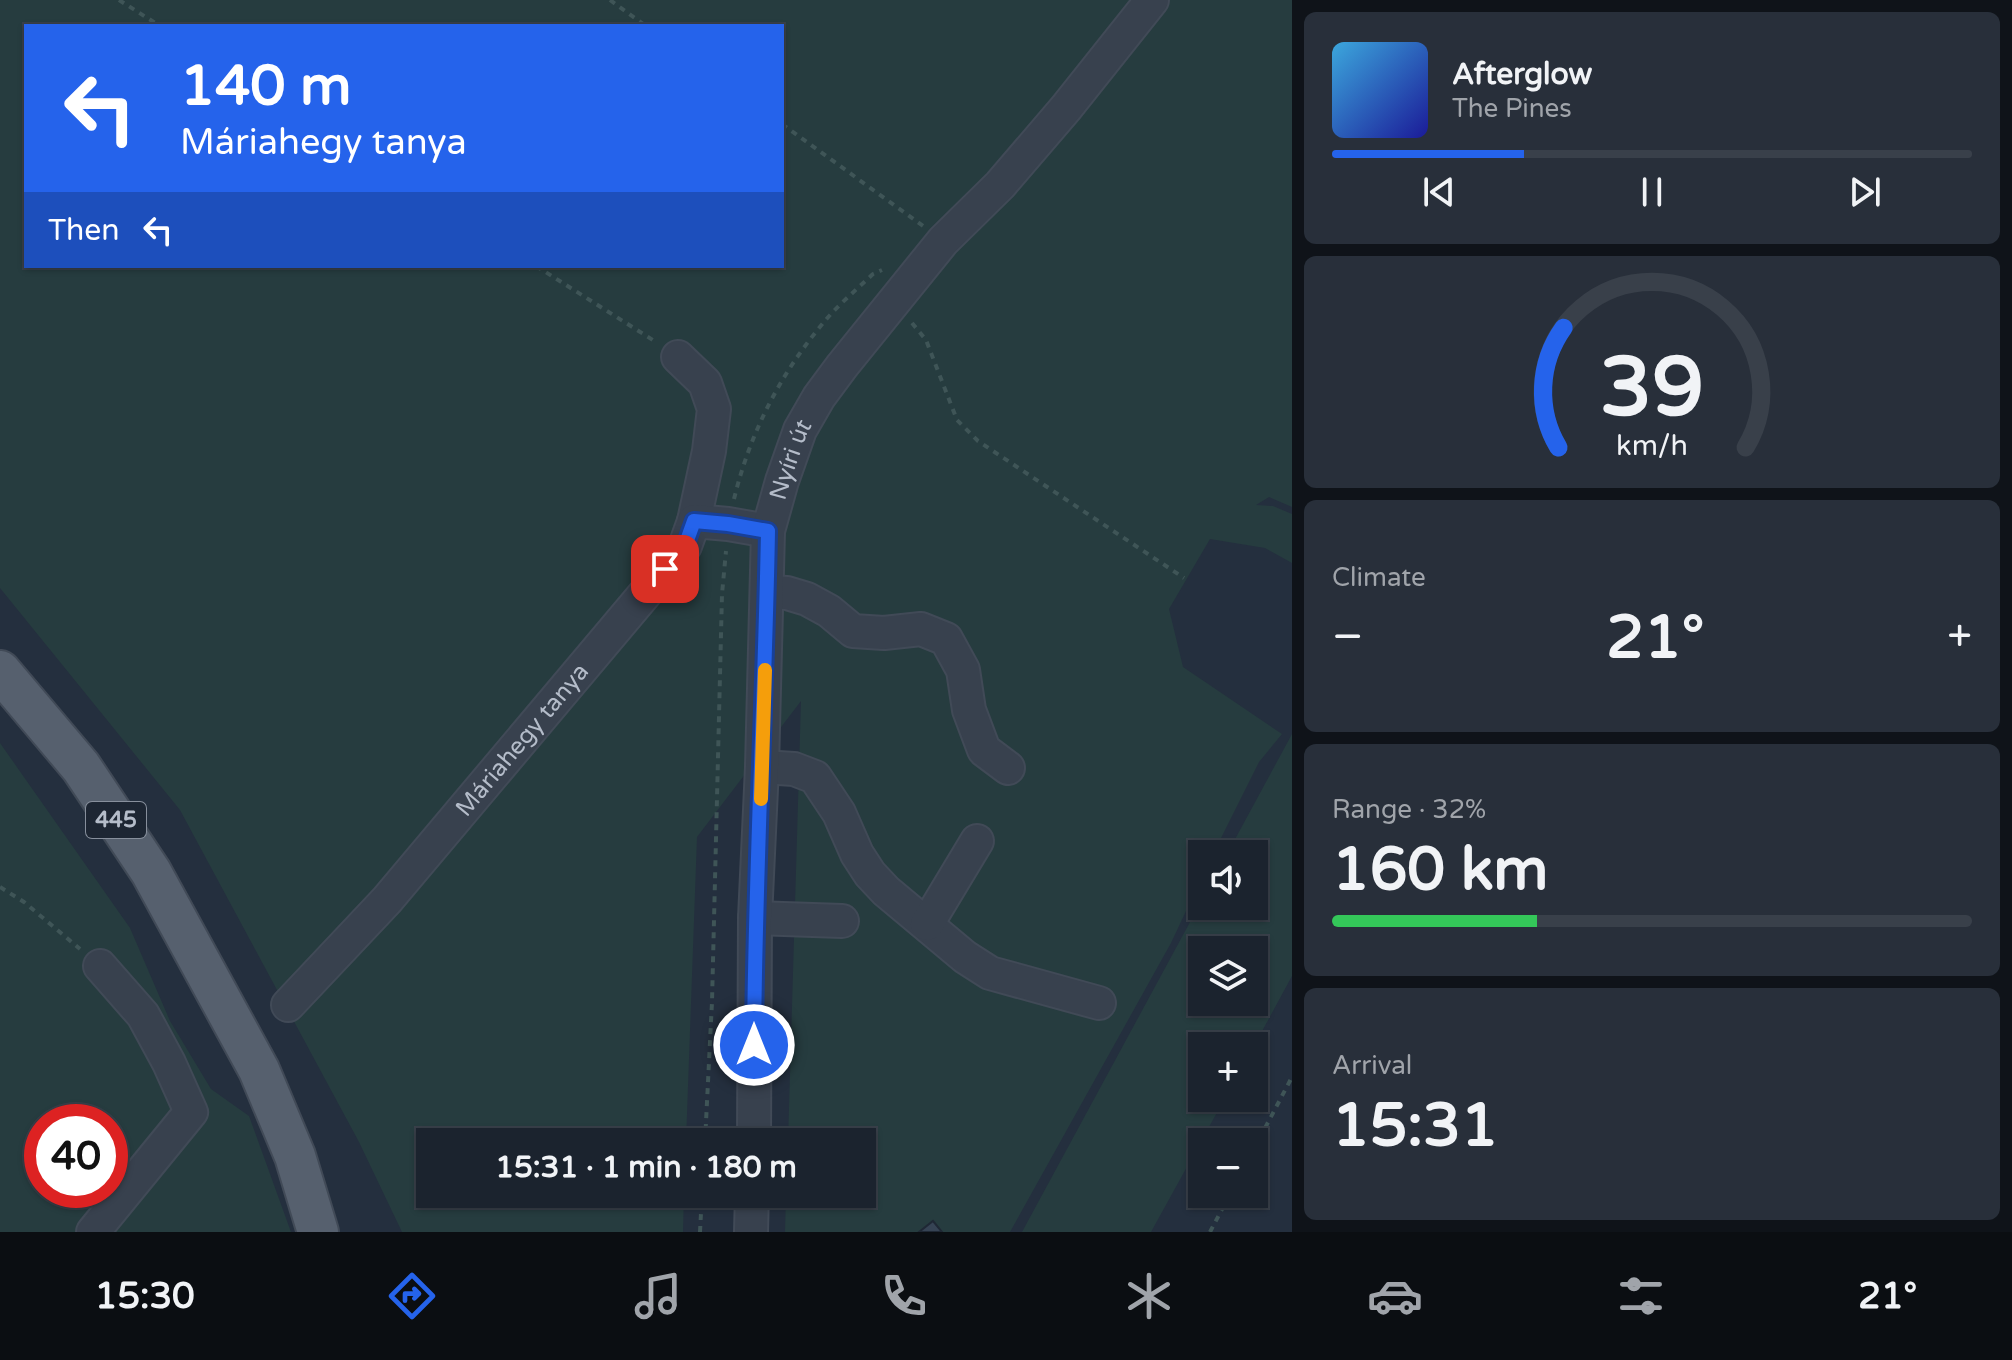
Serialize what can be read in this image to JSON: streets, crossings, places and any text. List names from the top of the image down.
{
  "streets": {
    "main road": ["445"],
    "street": ["Nyíri út", "Máriahegy tanya"]
  },
  "page": {
    "turn": ["140 m", "Máriahegy tanya"],
    "song": ["Afterglow", "The Pines"],
    "then": "Then",
    "tile": [
      "Climate",
      ["Range · 32%", "160 km"],
      ["Arrival", "15:31"]
    ],
    "heat": ["−", "21°", "+"],
    "map_buttons": ["+", "−"],
    "limit": "40",
    "trip": "15:31 · 1 min · 180 m",
    "tabs": ["15:30", "21°"],
    "gauge": ["39", "km/h"]
  }
}
